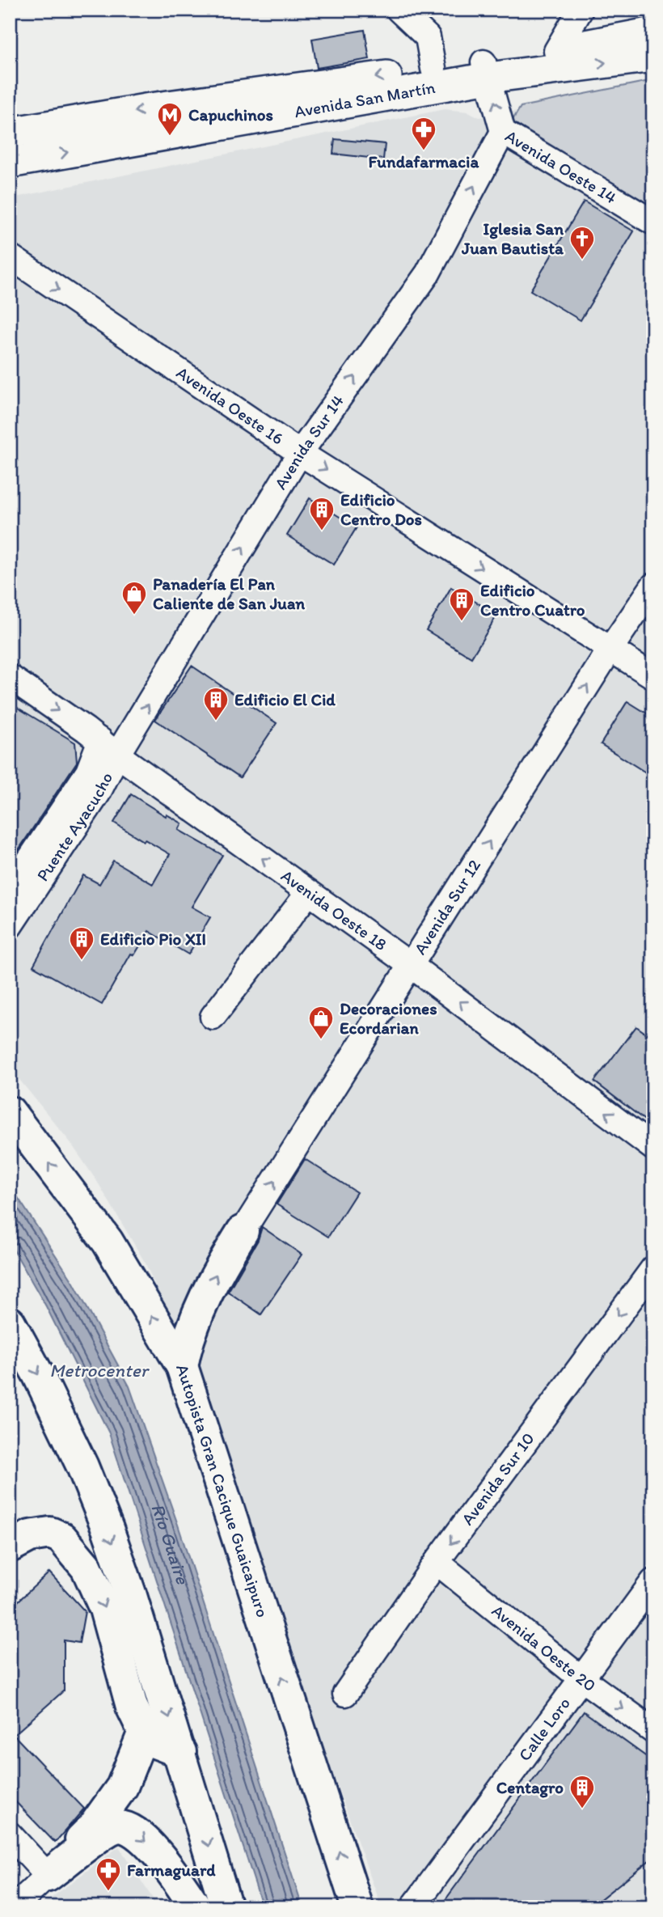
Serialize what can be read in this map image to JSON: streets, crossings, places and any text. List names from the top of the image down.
{
  "streets": {
    "highway": ["Autopista Gran Cacique Guaicaipuro"],
    "main road": ["Avenida San Martín"],
    "street": [
      "Avenida Oeste 14",
      "Avenida Oeste 16",
      "Avenida Sur 14",
      "Puente Ayacucho",
      "Avenida Sur 12",
      "Avenida Oeste 18",
      "Avenida Sur 10",
      "Avenida Oeste 20",
      "Calle Loro"
    ]
  },
  "crossings": [
    ["Avenida San Martín", "Avenida Oeste 14"],
    ["Avenida Oeste 14", "Avenida Sur 14"],
    ["Avenida Oeste 16", "Avenida Sur 14"],
    ["Avenida Oeste 16", "Avenida Sur 12"],
    ["Avenida Sur 14", "Puente Ayacucho"],
    ["Avenida Sur 14", "Avenida Oeste 18"],
    ["Puente Ayacucho", "Avenida Oeste 18"],
    ["Avenida Sur 12", "Avenida Oeste 18"],
    ["Avenida Sur 10", "Avenida Oeste 20"],
    ["Avenida Oeste 20", "Calle Loro"]
  ],
  "one_way": [
    "Avenida Oeste 16",
    "Avenida Sur 14",
    "Avenida Sur 12",
    "Avenida Sur 10"
  ],
  "water": ["Metrocenter", "Río Guaire"],
  "places": {
    "metro station": ["Capuchinos"],
    "pharmacy": ["Fundafarmacia", "Farmaguard"],
    "church": ["Iglesia San Juan Bautista"],
    "building": [
      "Edificio Centro Dos",
      "Edificio Centro Cuatro",
      "Edificio El Cid",
      "Edificio Pio XII",
      "Centagro"
    ],
    "shop": ["Panadería El Pan Caliente de San Juan", "Decoraciones Ecordarian"]
  }
}
